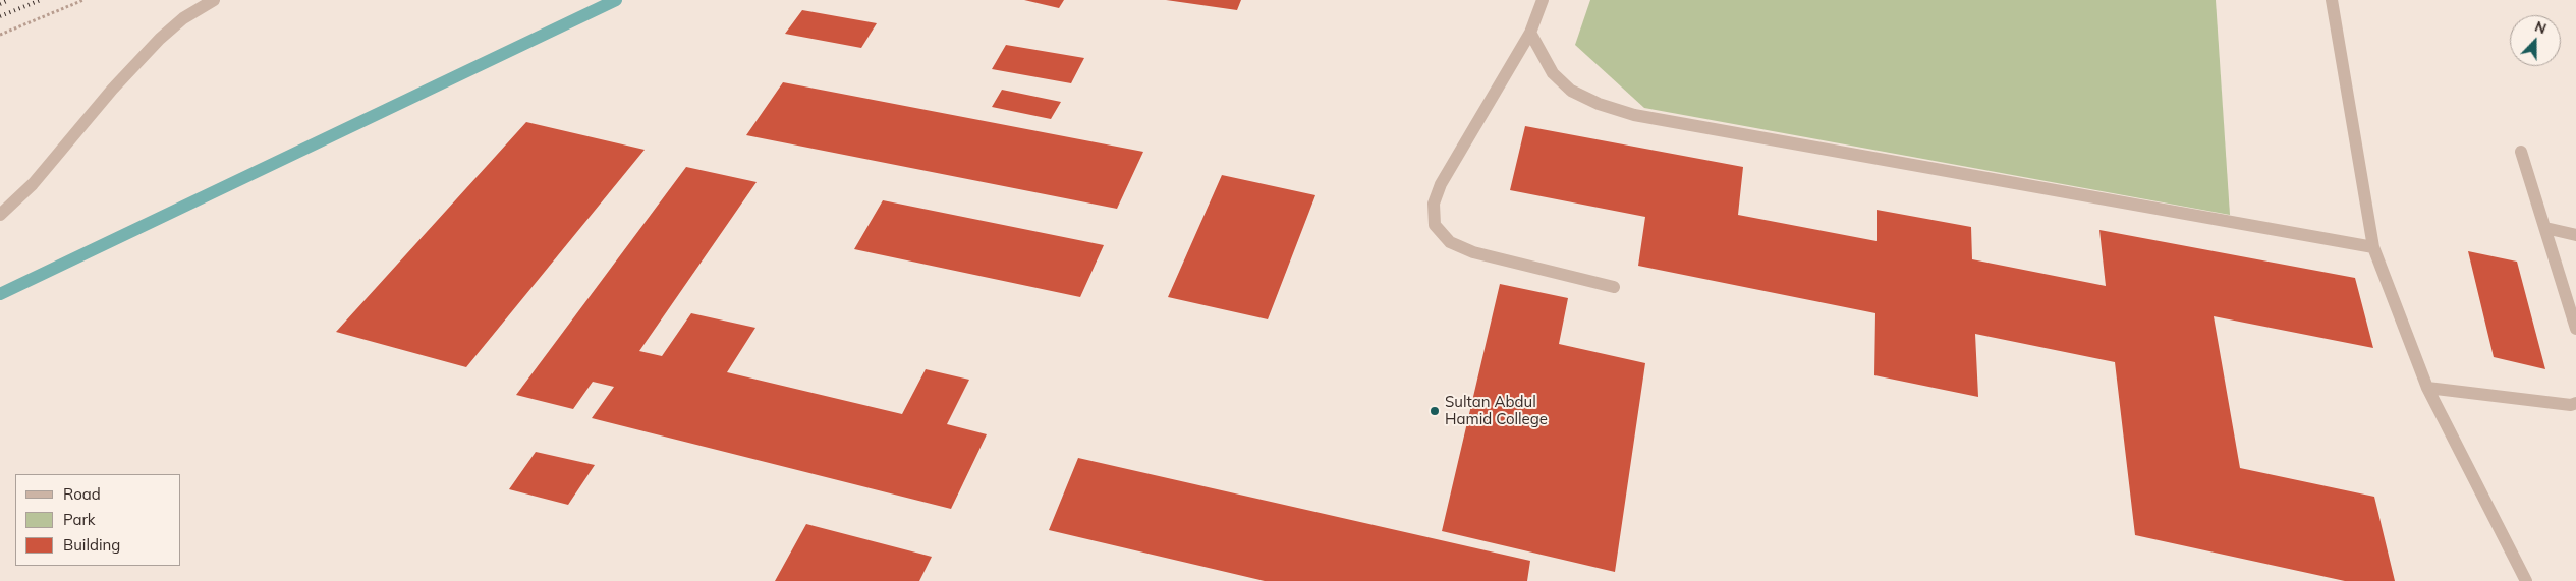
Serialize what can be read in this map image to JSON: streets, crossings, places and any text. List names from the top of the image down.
{
  "places": ["Sultan Abdul Hamid College"],
  "legend": ["Road", "Park", "Building"],
  "north": "top"
}
